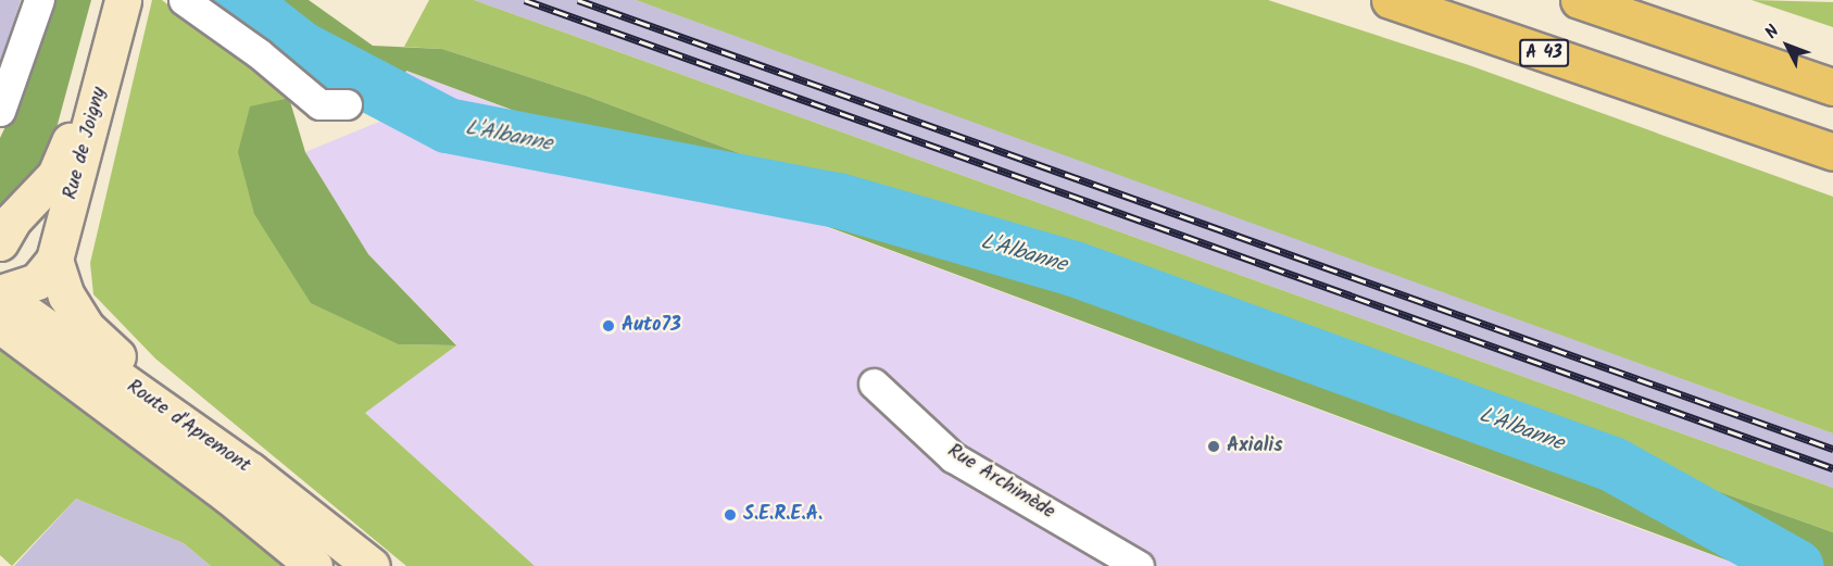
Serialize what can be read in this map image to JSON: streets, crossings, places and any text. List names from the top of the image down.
{
  "streets": {
    "highway": ["A 43"],
    "main road": ["Rue de Joigny", "Route d'Apremont"],
    "street": ["Rue Archimède"]
  },
  "crossings": [
    ["Rue de Joigny", "Route d'Apremont"]
  ],
  "water": ["L'Albanne"],
  "places": ["Auto73", "Axialis", "S.E.R.E.A."],
  "north": "top left"
}
